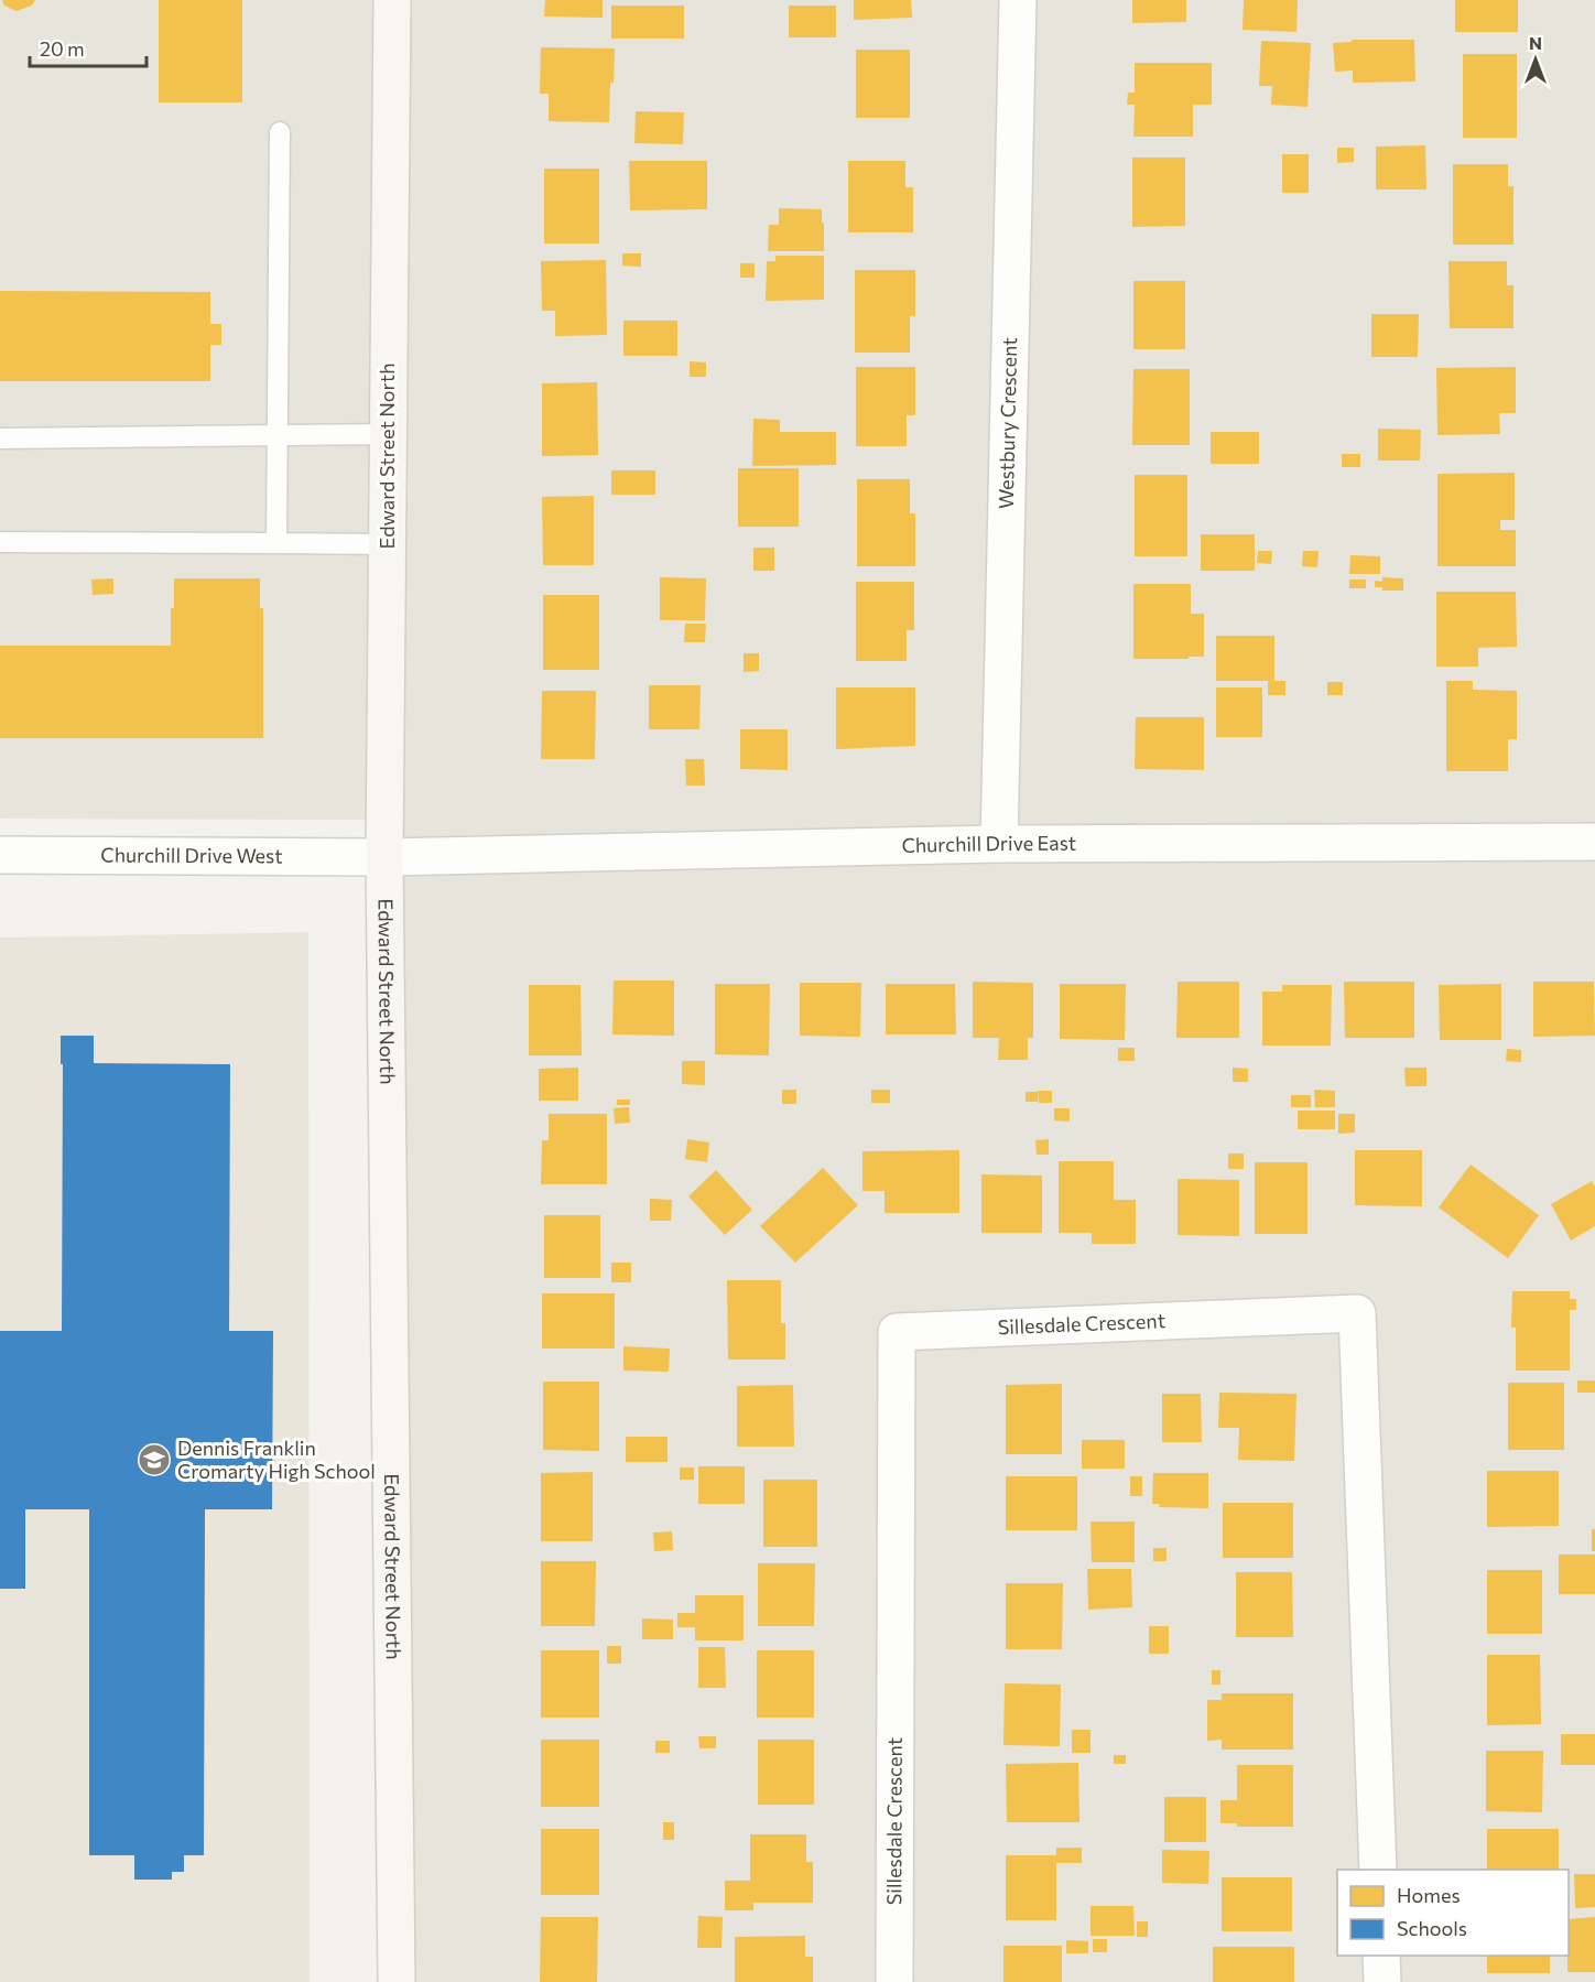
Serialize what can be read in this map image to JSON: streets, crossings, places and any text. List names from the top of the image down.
{
  "streets": {
    "main road": ["Edward Street North"],
    "street": [
      "Westbury Crescent",
      "Churchill Drive East",
      "Churchill Drive West",
      "Sillesdale Crescent"
    ]
  },
  "crossings": [
    ["Westbury Crescent", "Churchill Drive East"],
    ["Edward Street North", "Churchill Drive East"],
    ["Edward Street North", "Churchill Drive West"],
    ["Churchill Drive East", "Churchill Drive West"]
  ],
  "places": {
    "school or university": ["Dennis Franklin Cromarty High School"]
  },
  "legend": ["Homes", "Schools"],
  "scale_bar": "20 m",
  "north": "top"
}
